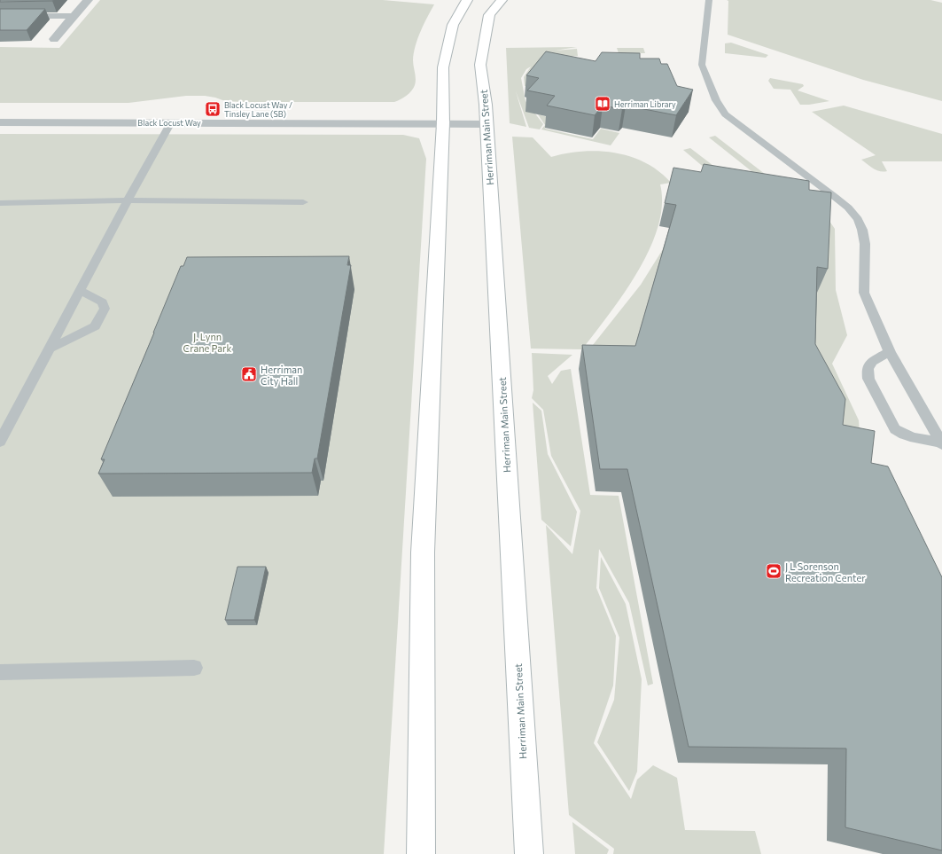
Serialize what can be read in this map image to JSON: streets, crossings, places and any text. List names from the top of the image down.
{
  "streets": {
    "main road": ["Herriman Main Street"],
    "street": ["Black Locust Way"]
  },
  "crossings": [
    ["Black Locust Way", "Herriman Main Street"]
  ],
  "parks": ["J. Lynn Crane Park"],
  "places": {
    "library": ["Herriman Library"],
    "bus stop": ["Black Locust Way / Tinsley Lane (SB)"],
    "public building": ["Herriman City Hall"],
    "sports": ["J L Sorenson Recreation Center"]
  }
}
